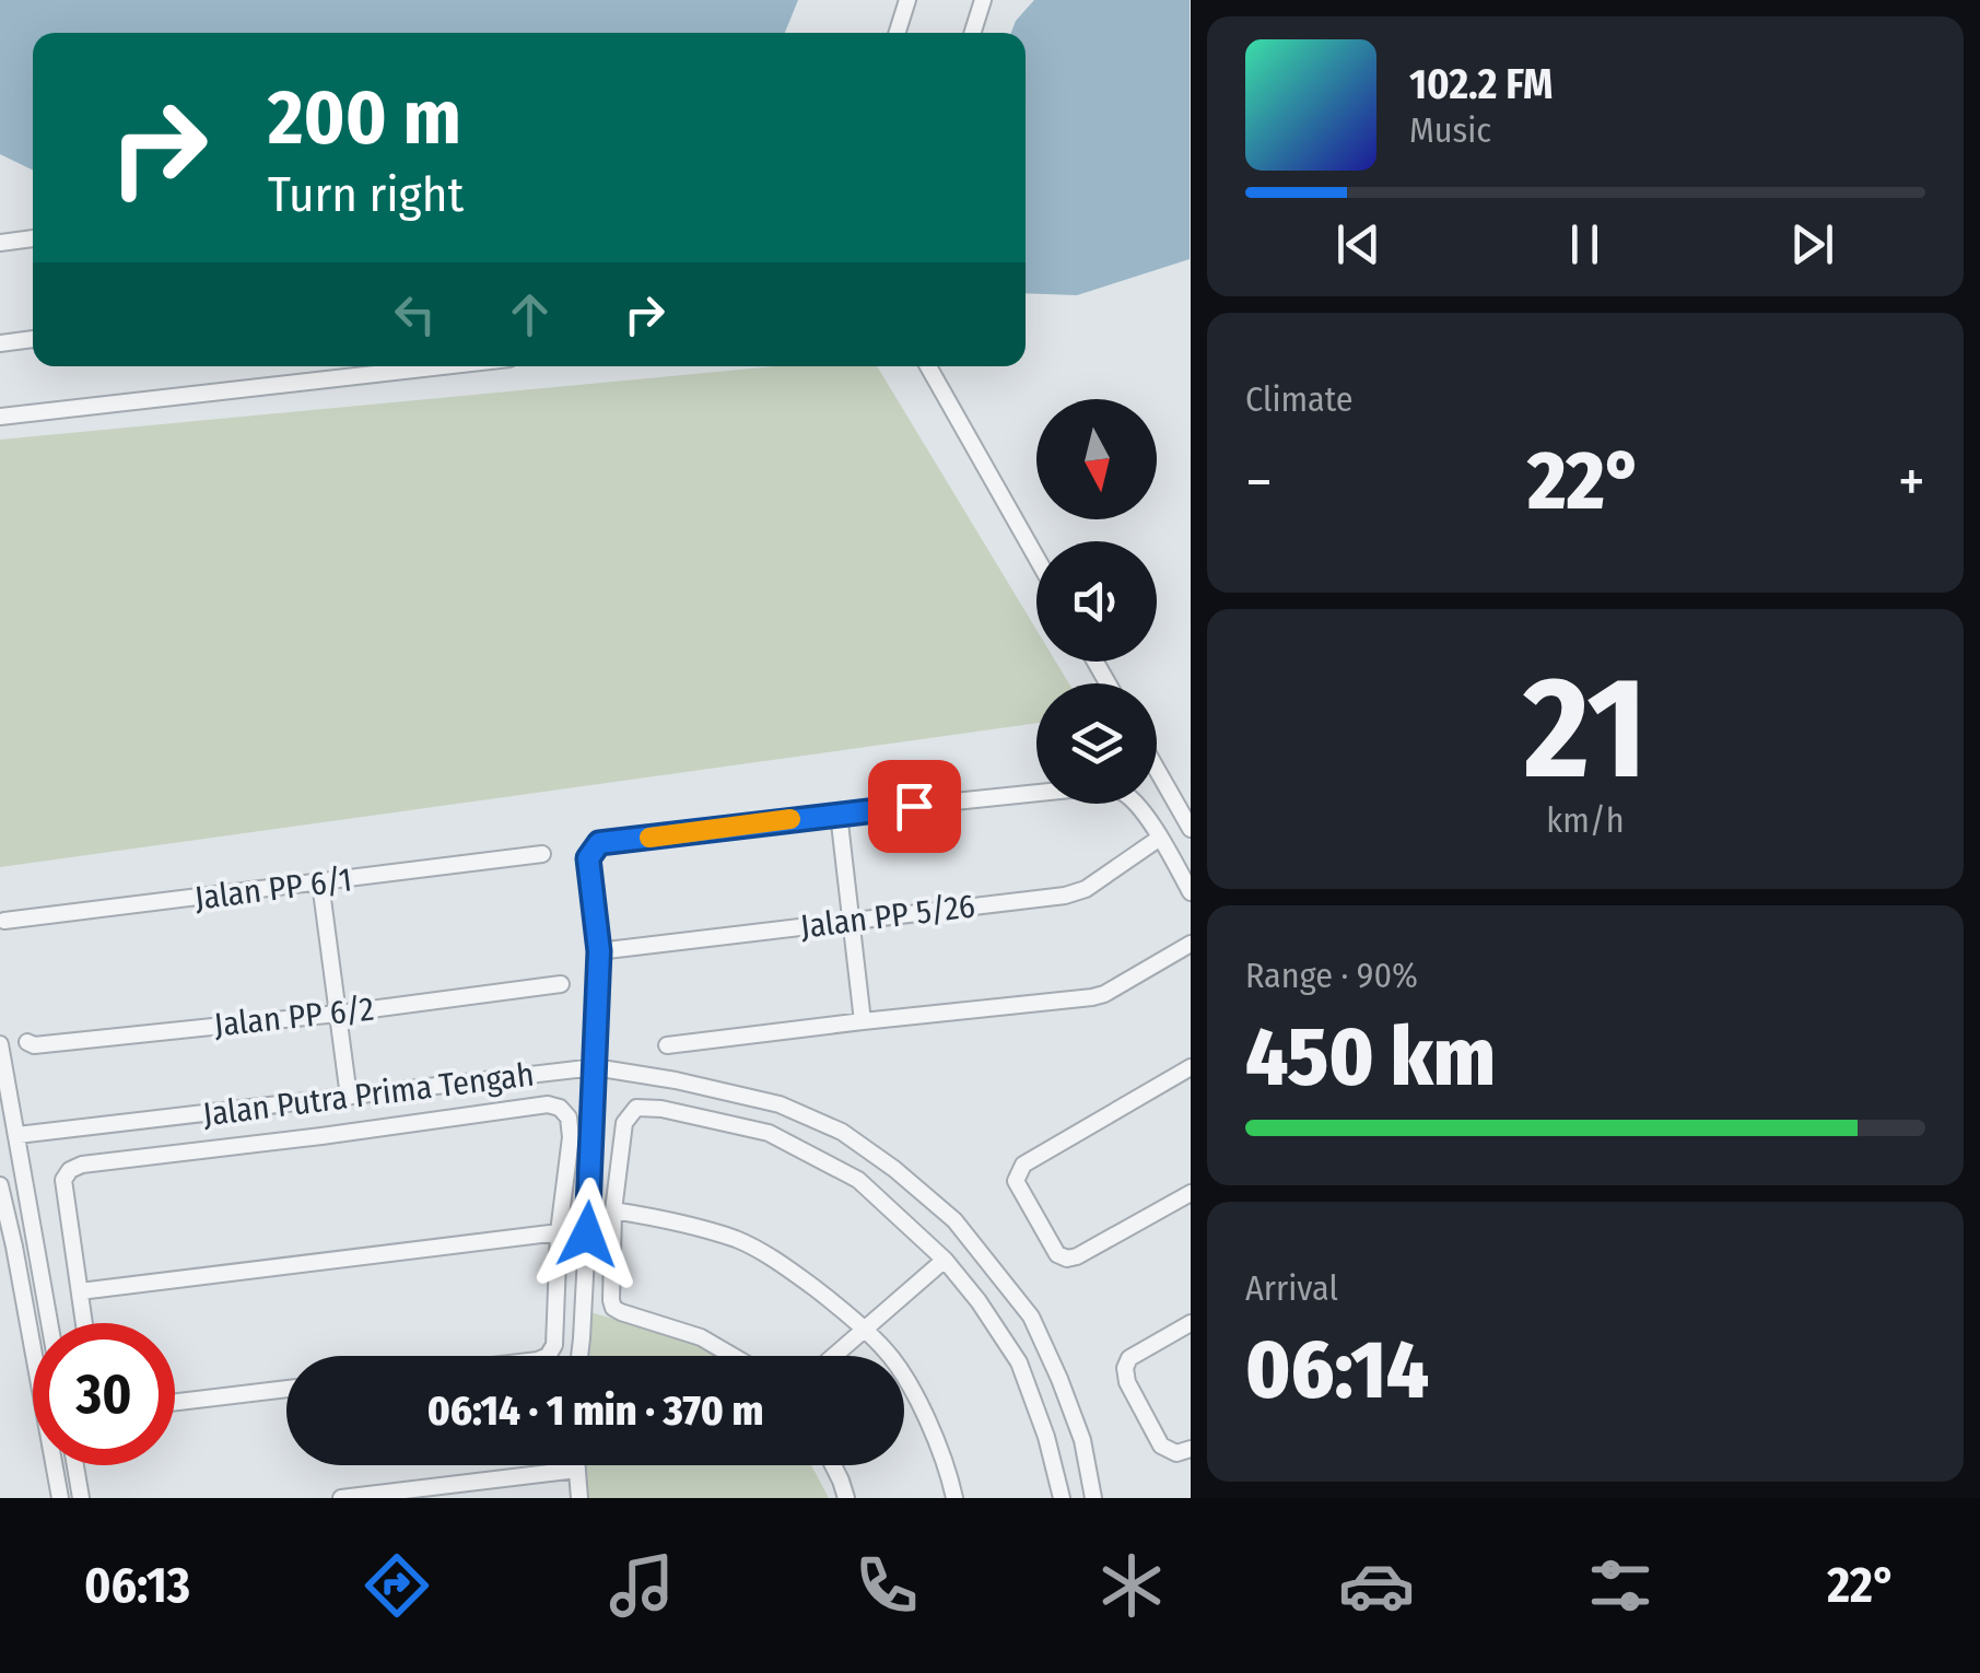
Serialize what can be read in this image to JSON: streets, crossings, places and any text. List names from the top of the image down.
{
  "streets": {
    "street": [
      "Jalan PP 6/1",
      "Jalan PP 5/26",
      "Jalan PP 6/2",
      "Jalan Putra Prima Tengah"
    ]
  },
  "north": "bottom",
  "page": {
    "turn": ["200 m", "Turn right"],
    "song": ["102.2 FM", "Music"],
    "tile": [
      "Climate",
      ["21", "km/h"],
      ["Range · 90%", "450 km"],
      ["Arrival", "06:14"]
    ],
    "heat": ["−", "22°", "+"],
    "limit": "30",
    "trip": "06:14 · 1 min · 370 m",
    "tabs": ["06:13", "22°"]
  }
}
